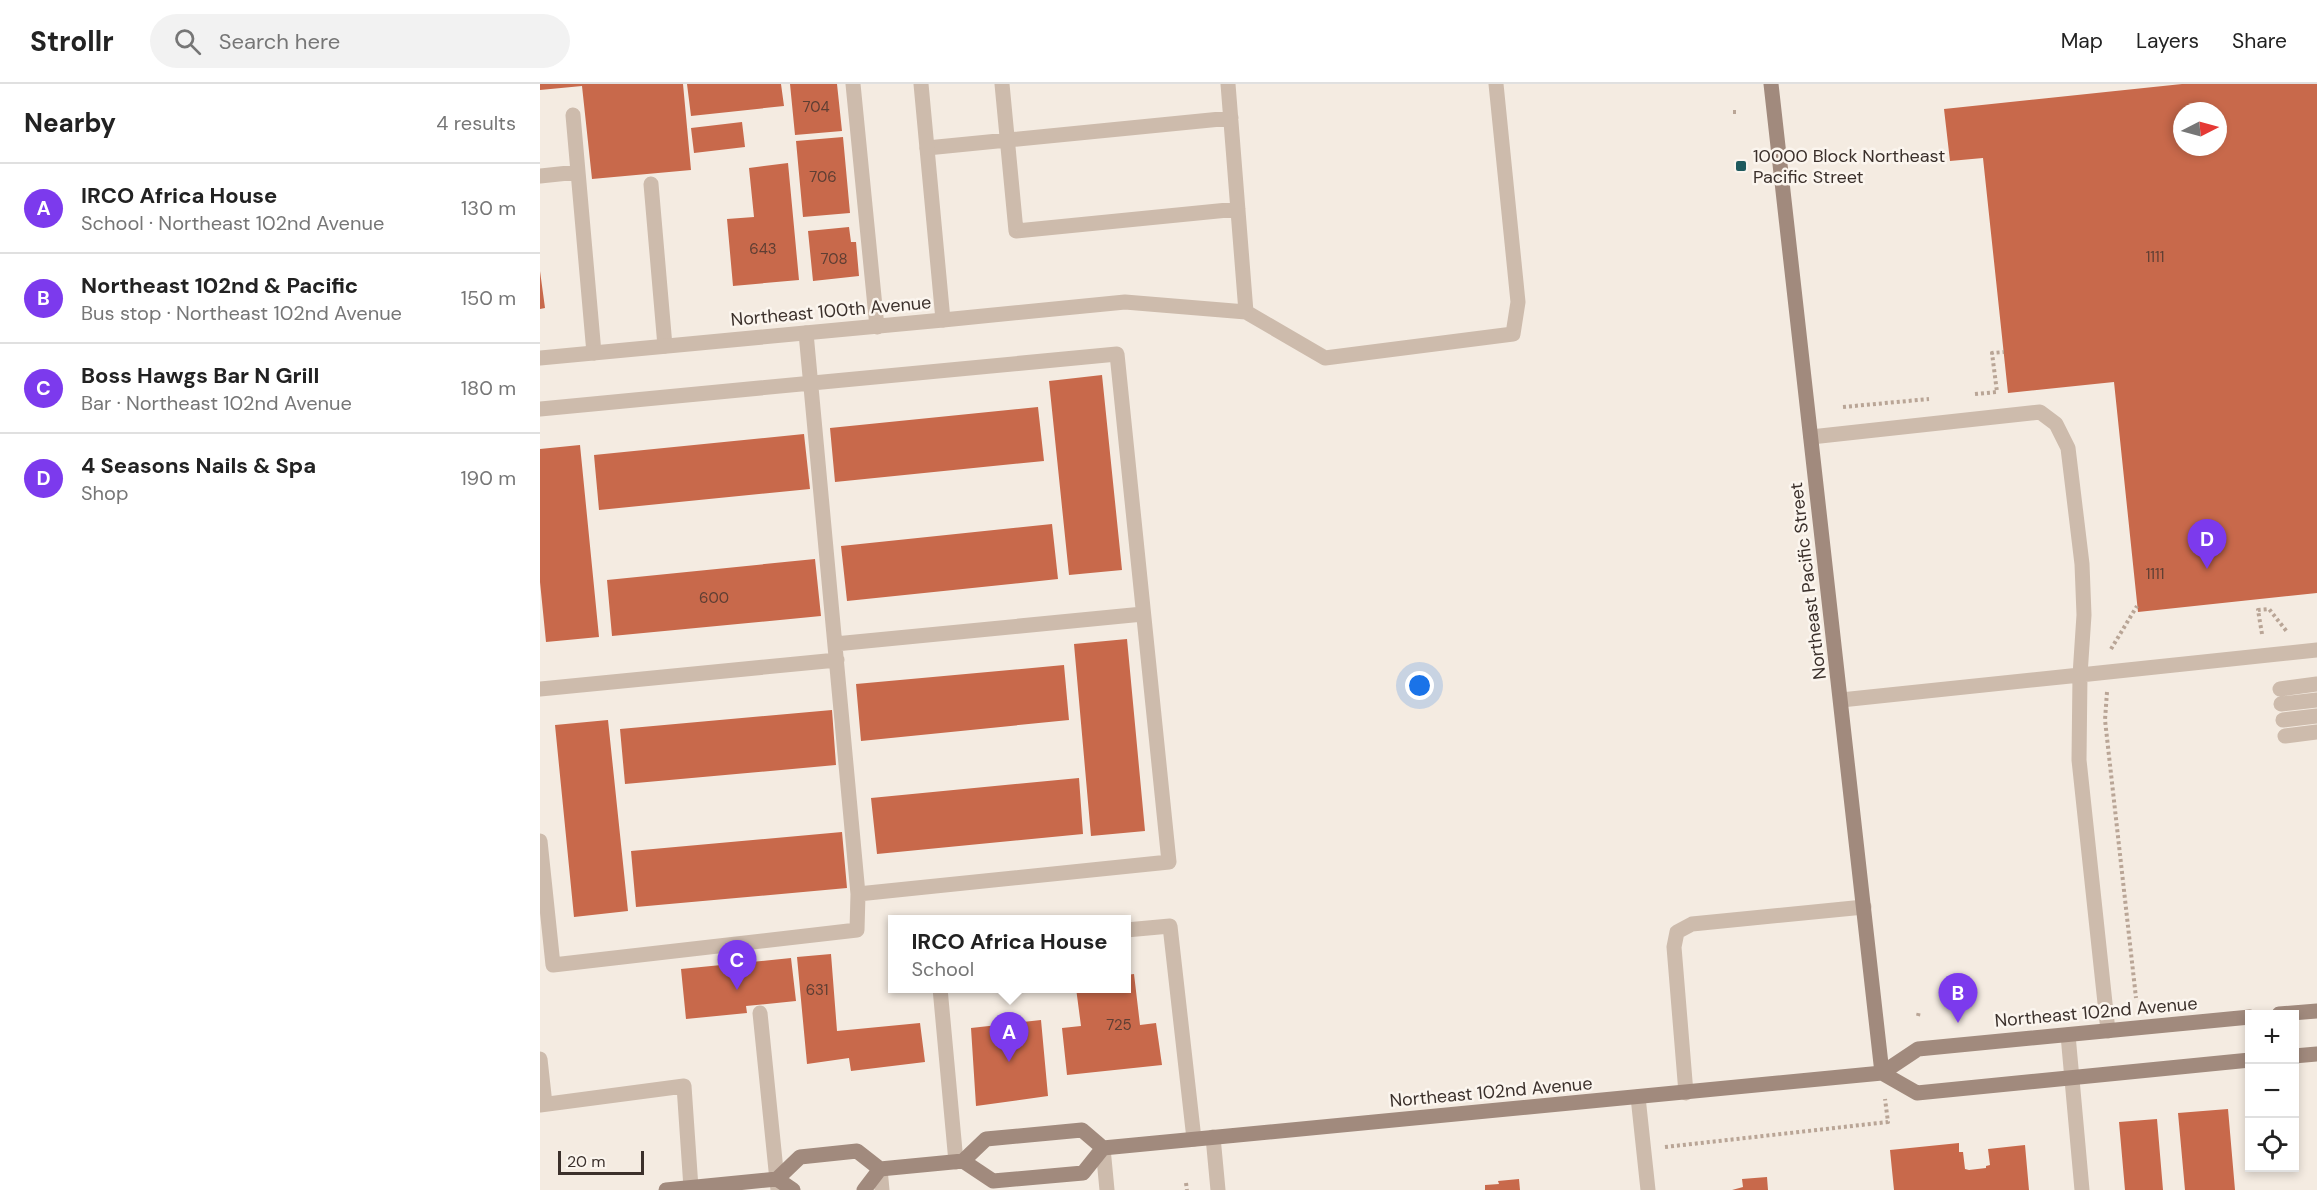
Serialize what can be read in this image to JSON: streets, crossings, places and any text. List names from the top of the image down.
{
  "streets": {
    "main road": ["Northeast Pacific Street", "Northeast 102nd Avenue"],
    "street": ["Northeast 100th Avenue"]
  },
  "crossings": [
    ["Northeast Pacific Street", "Northeast 102nd Avenue"]
  ],
  "places": {
    "transit": ["10000 Block Northeast Pacific Street"]
  },
  "house_numbers": [
    "704",
    "706",
    "643",
    "1111",
    "708",
    "1111",
    "600",
    "631",
    "725"
  ],
  "scale_bar": "20 m",
  "north": "right",
  "page": {
    "header": "Strollr",
    "search": "Search here",
    "nav": ["Map", "Layers", "Share"],
    "heading": ["Nearby", "4 results"],
    "list": [
      {
        "mark": "A",
        "name": "IRCO Africa House",
        "note": "School · Northeast 102nd Avenue",
        "value": "130 m"
      },
      {
        "mark": "B",
        "name": "Northeast 102nd & Pacific",
        "note": "Bus stop · Northeast 102nd Avenue",
        "value": "150 m"
      },
      {
        "mark": "C",
        "name": "Boss Hawgs Bar N Grill",
        "note": "Bar · Northeast 102nd Avenue",
        "value": "180 m"
      },
      {
        "mark": "D",
        "name": "4 Seasons Nails & Spa",
        "note": "Shop",
        "value": "190 m"
      }
    ],
    "pins": [
      "D",
      "C",
      "B",
      "A"
    ],
    "popup": ["IRCO Africa House", "School"],
    "map_buttons": ["+", "−"],
    "scale": "20 m"
  }
}
